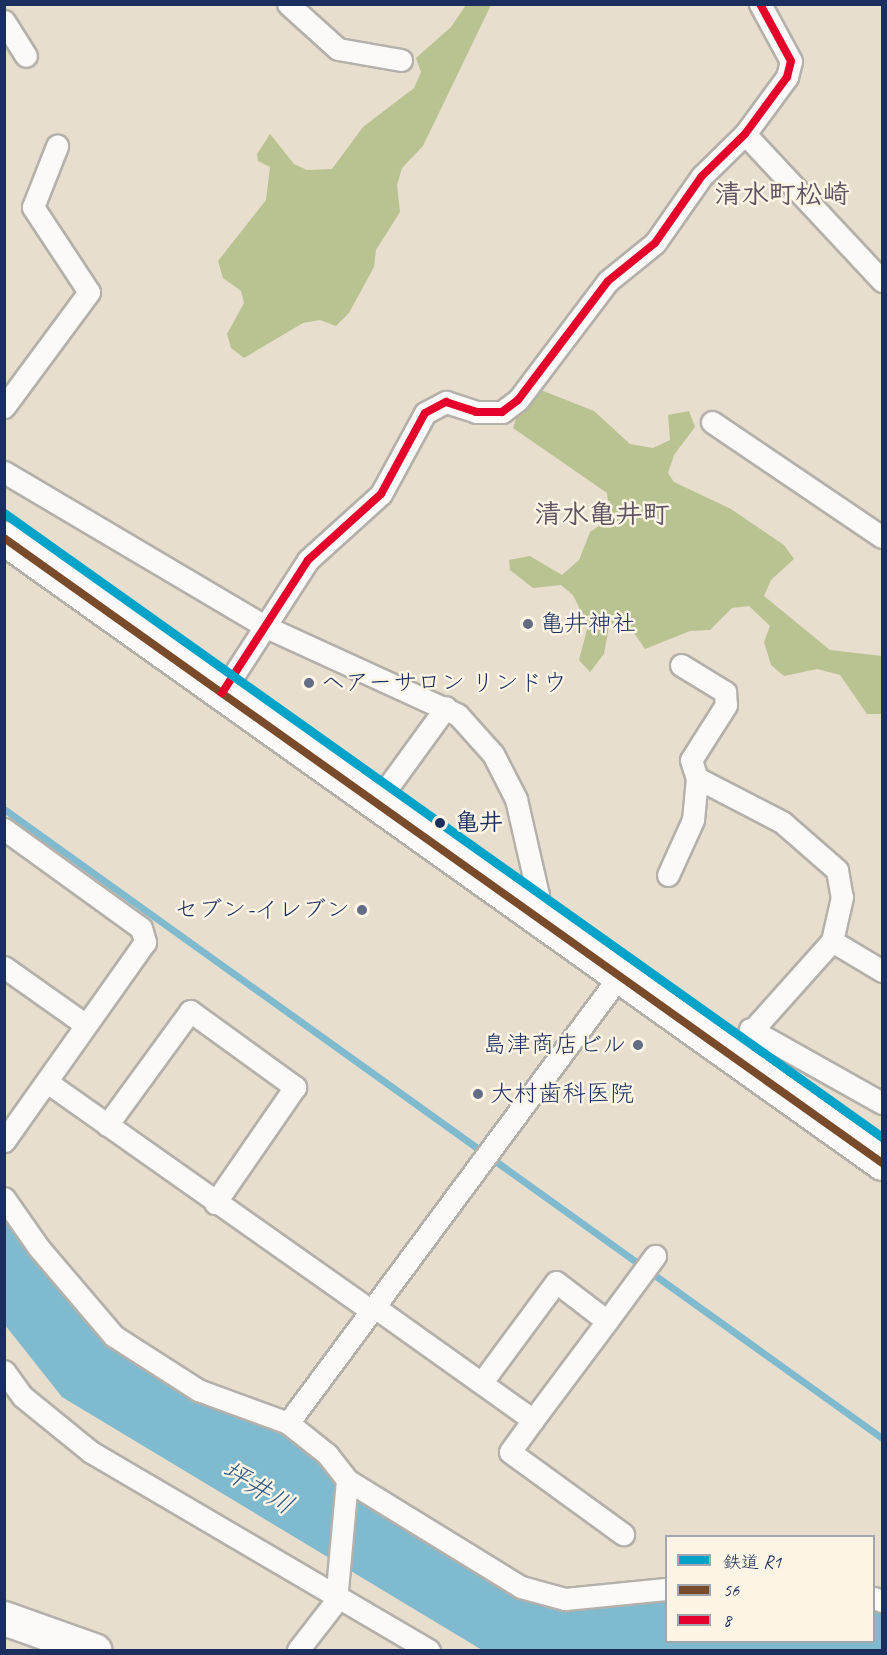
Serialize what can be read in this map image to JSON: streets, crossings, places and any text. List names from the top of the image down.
{
  "districts": ["清水町松崎", "清水亀井町"],
  "water": ["坪井川"],
  "places": [
    "亀井神社",
    "ヘアーサロン リンドウ",
    "亀井",
    "セブン-イレブン",
    "島津商店ビル",
    "大村歯科医院"
  ],
  "lines": ["transit line 8", "rail line R1", "transit line 56"],
  "legend": ["鉄道 R1", "56", "8"]
}
